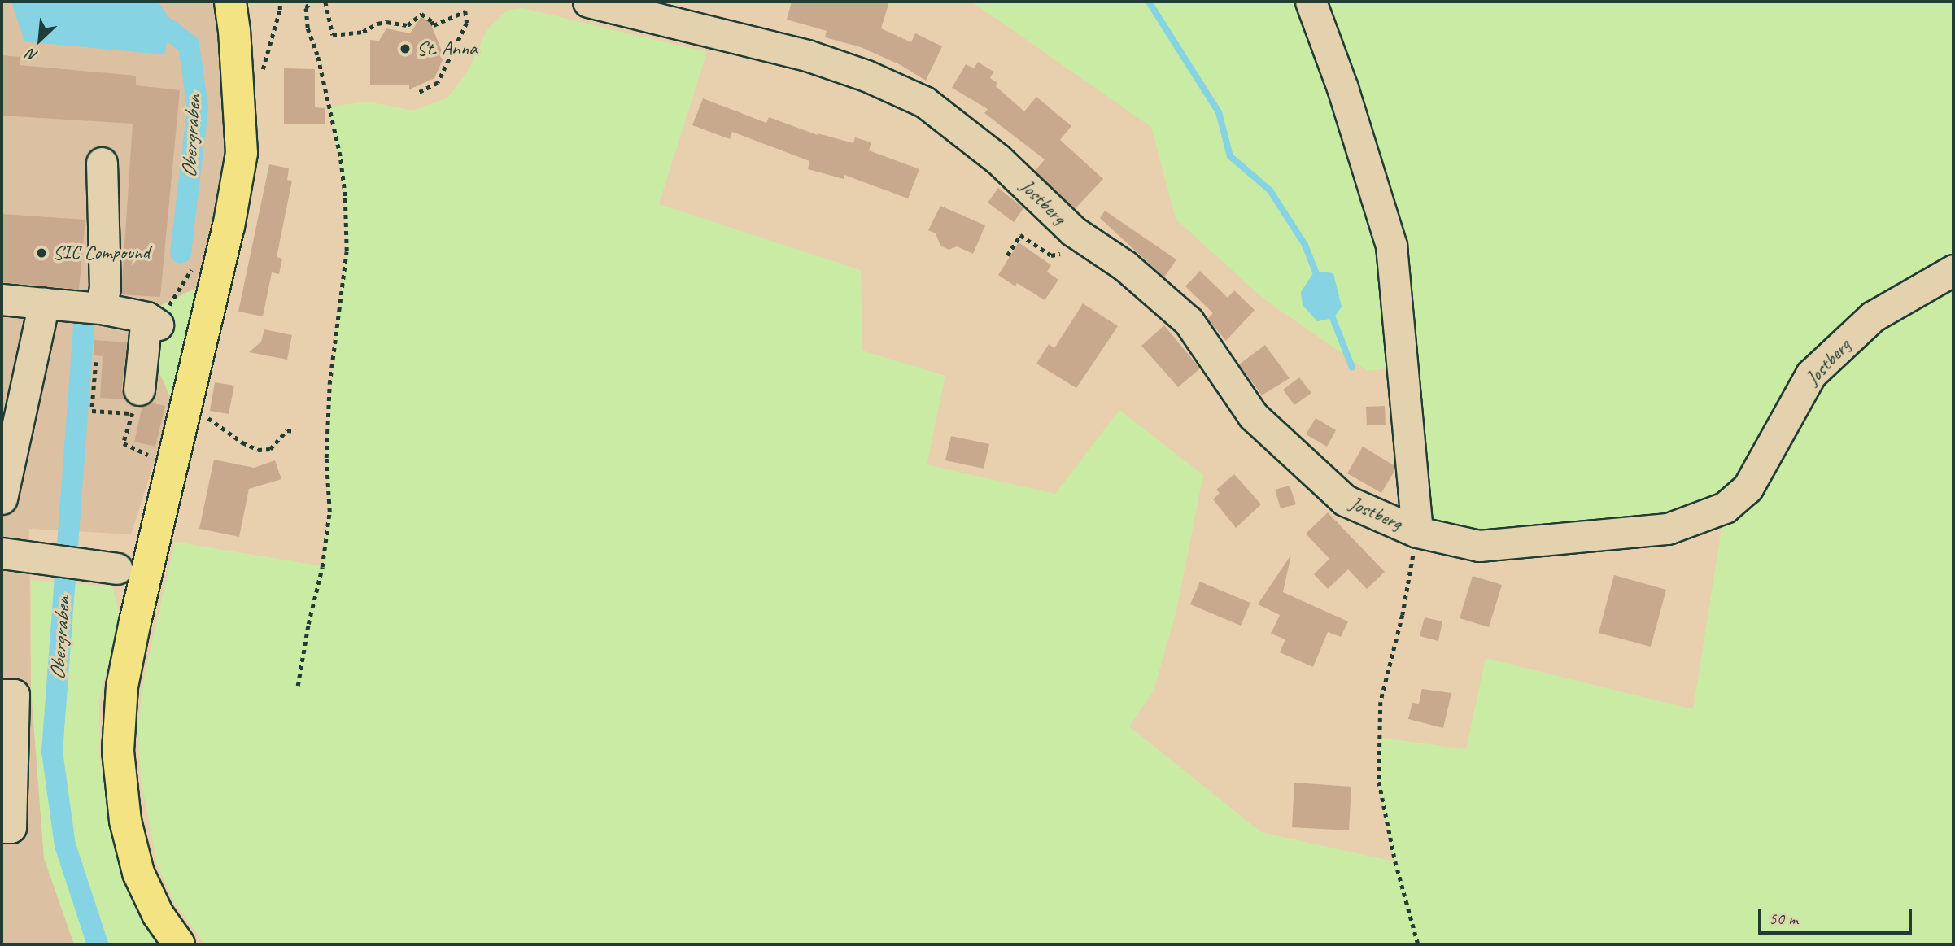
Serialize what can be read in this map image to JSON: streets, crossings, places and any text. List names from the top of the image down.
{
  "streets": {
    "street": ["Jostberg"]
  },
  "water": ["Obergraben"],
  "places": ["St. Anna", "SIC Compound"],
  "scale_bar": "50 m",
  "north": "bottom left"
}
